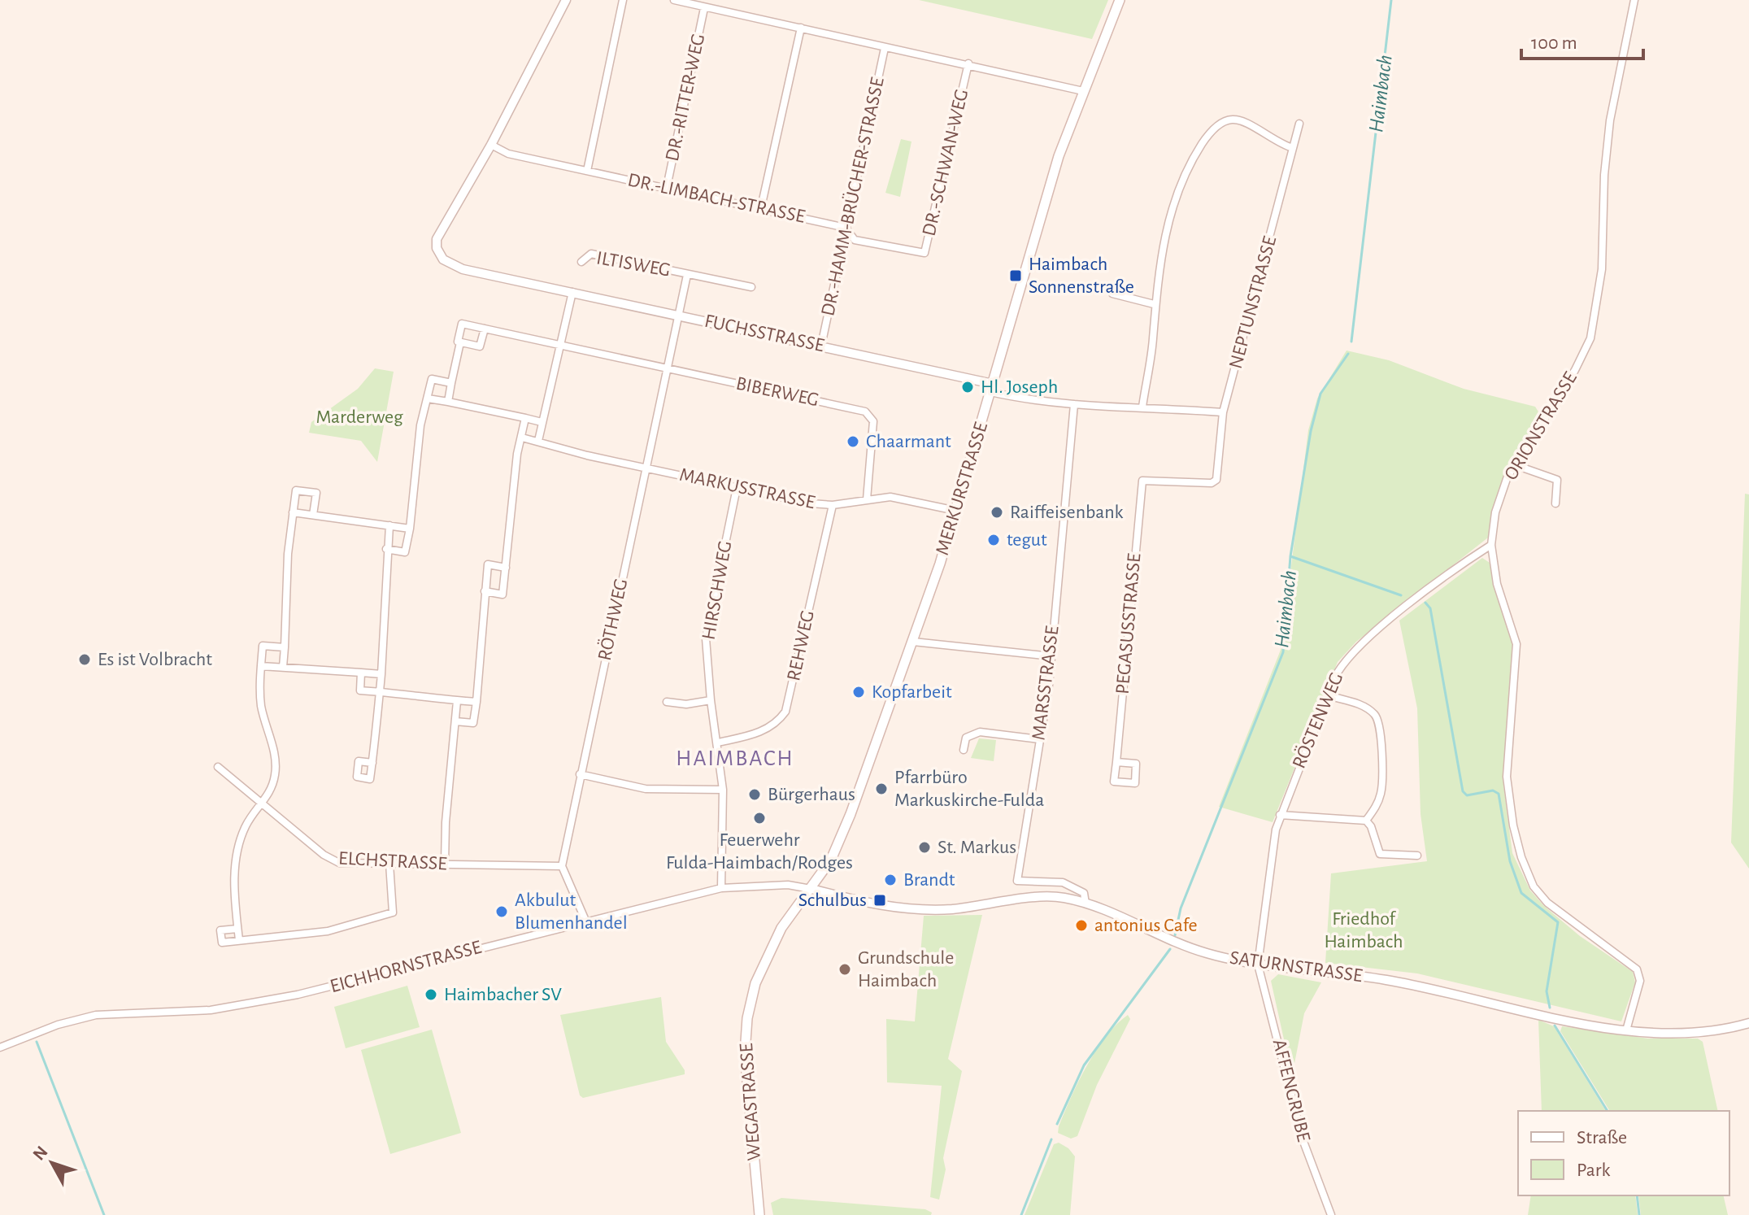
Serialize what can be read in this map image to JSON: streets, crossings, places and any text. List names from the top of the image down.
{
  "streets": {
    "main road": ["MERKURSTRASSE", "WEGASTRASSE"],
    "street": [
      "DR.-RITTER-WEG",
      "DR.-SCHWAN-WEG",
      "DR.-HAMM-BRÜCHER-STRASSE",
      "DR.-LIMBACH-STRASSE",
      "ILTISWEG",
      "NEPTUNSTRASSE",
      "FUCHSSTRASSE",
      "BIBERWEG",
      "ORIONSTRASSE",
      "MARKUSSTRASSE",
      "HIRSCHWEG",
      "RÖTHWEG",
      "PEGASUSSTRASSE",
      "REHWEG",
      "MARSSTRASSE",
      "RÖSTENWEG",
      "ELCHSTRASSE",
      "EICHHORNSTRASSE",
      "SATURNSTRASSE",
      "AFFENGRUBE"
    ]
  },
  "crossings": [
    ["DR.-RITTER-WEG", "DR.-LIMBACH-STRASSE"],
    ["DR.-SCHWAN-WEG", "DR.-HAMM-BRÜCHER-STRASSE"],
    ["DR.-SCHWAN-WEG", "DR.-LIMBACH-STRASSE"],
    ["DR.-HAMM-BRÜCHER-STRASSE", "DR.-LIMBACH-STRASSE"],
    ["DR.-HAMM-BRÜCHER-STRASSE", "FUCHSSTRASSE"],
    ["DR.-LIMBACH-STRASSE", "FUCHSSTRASSE"],
    ["ILTISWEG", "FUCHSSTRASSE"],
    ["ILTISWEG", "RÖTHWEG"],
    ["NEPTUNSTRASSE", "PEGASUSSTRASSE"],
    ["FUCHSSTRASSE", "MERKURSTRASSE"],
    ["FUCHSSTRASSE", "RÖTHWEG"],
    ["BIBERWEG", "MARKUSSTRASSE"],
    ["BIBERWEG", "RÖTHWEG"],
    ["ORIONSTRASSE", "RÖSTENWEG"],
    ["ORIONSTRASSE", "SATURNSTRASSE"],
    ["MARKUSSTRASSE", "MERKURSTRASSE"],
    ["MARKUSSTRASSE", "HIRSCHWEG"],
    ["MARKUSSTRASSE", "RÖTHWEG"],
    ["MARKUSSTRASSE", "REHWEG"],
    ["MERKURSTRASSE", "EICHHORNSTRASSE"],
    ["MERKURSTRASSE", "SATURNSTRASSE"],
    ["MERKURSTRASSE", "WEGASTRASSE"],
    ["HIRSCHWEG", "REHWEG"],
    ["HIRSCHWEG", "EICHHORNSTRASSE"],
    ["RÖTHWEG", "ELCHSTRASSE"],
    ["MARSSTRASSE", "SATURNSTRASSE"],
    ["RÖSTENWEG", "SATURNSTRASSE"],
    ["RÖSTENWEG", "AFFENGRUBE"],
    ["EICHHORNSTRASSE", "SATURNSTRASSE"],
    ["EICHHORNSTRASSE", "WEGASTRASSE"],
    ["SATURNSTRASSE", "AFFENGRUBE"],
    ["SATURNSTRASSE", "WEGASTRASSE"]
  ],
  "districts": ["HAIMBACH"],
  "water": ["Haimbach"],
  "parks": ["Marderweg", "Friedhof Haimbach"],
  "places": {
    "transit": ["Haimbach Sonnenstraße", "Schulbus"],
    "other": [
      "Hl. Joseph",
      "Chaarmant",
      "Raiffeisenbank",
      "tegut",
      "Es ist Volbracht",
      "Kopfarbeit",
      "Pfarrbüro Markuskirche-Fulda",
      "Bürgerhaus",
      "Feuerwehr Fulda-Haimbach/Rodges",
      "St. Markus",
      "Brandt",
      "Akbulut Blumenhandel",
      "antonius Cafe",
      "Grundschule Haimbach",
      "Haimbacher SV"
    ]
  },
  "legend": ["Straße", "Park"],
  "scale_bar": "100 m",
  "north": "top left"
}
